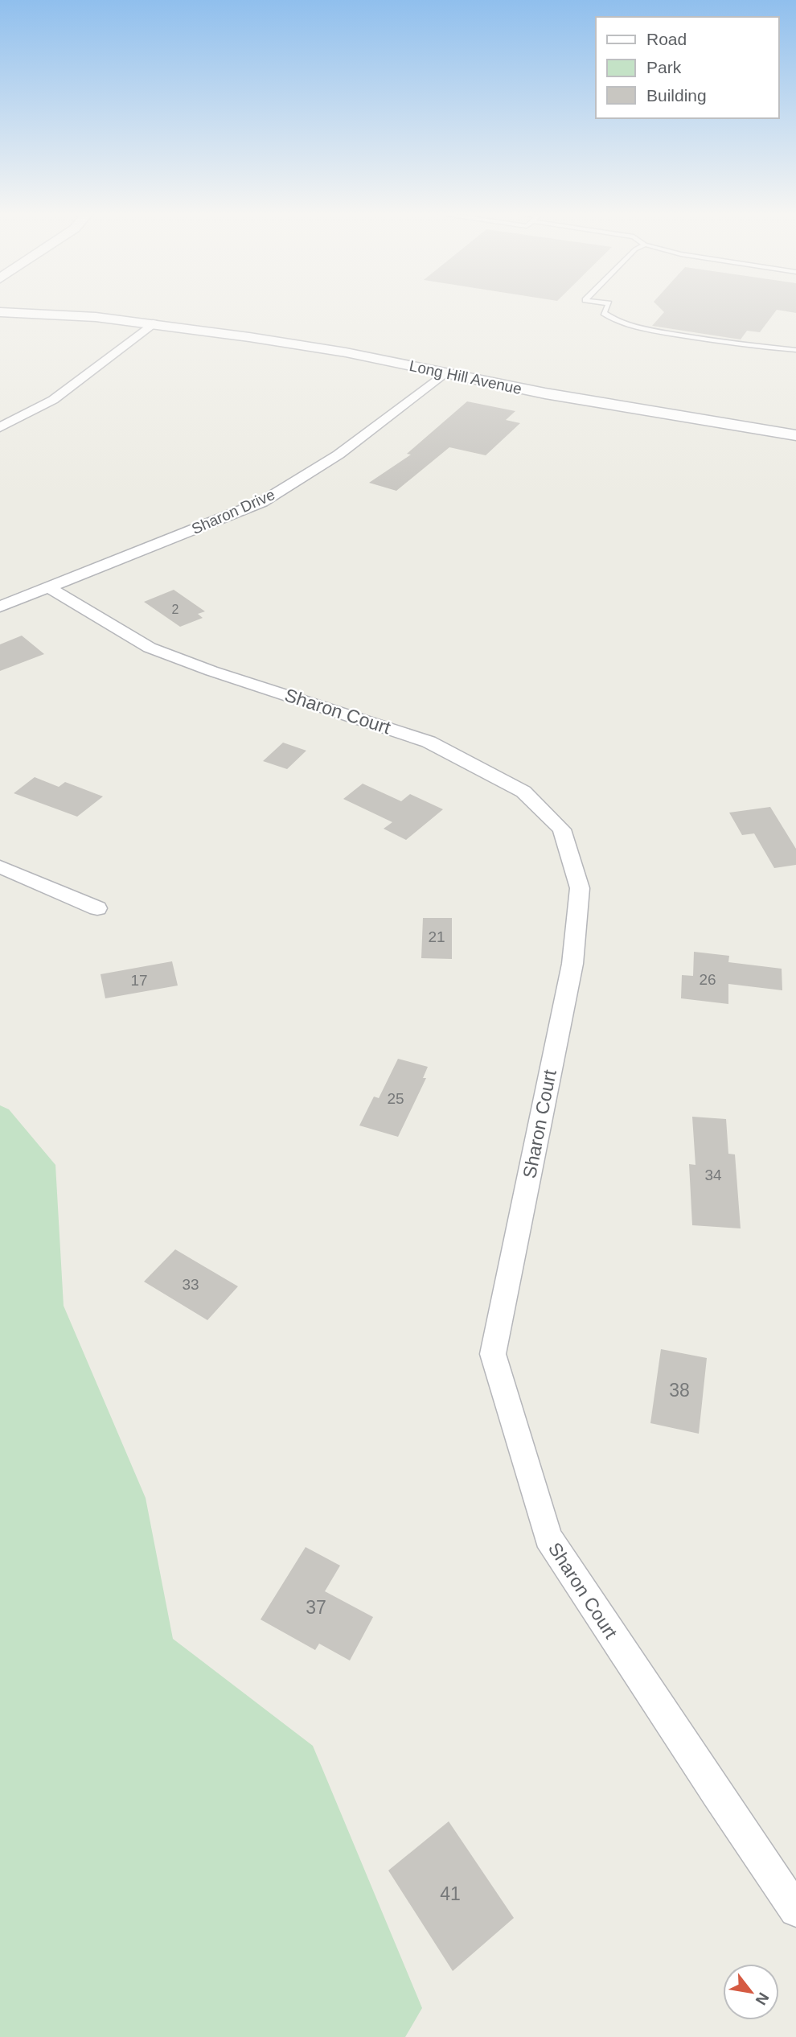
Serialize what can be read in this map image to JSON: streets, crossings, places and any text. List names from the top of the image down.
{
  "streets": {
    "street": ["Long Hill Avenue", "Sharon Drive", "Sharon Court"]
  },
  "crossings": [
    ["Long Hill Avenue", "Sharon Drive"],
    ["Sharon Drive", "Sharon Court"]
  ],
  "house_numbers": [
    "2",
    "21",
    "26",
    "17",
    "25",
    "34",
    "33",
    "38",
    "37",
    "41"
  ],
  "legend": ["Road", "Park", "Building"],
  "north": "bottom right"
}
